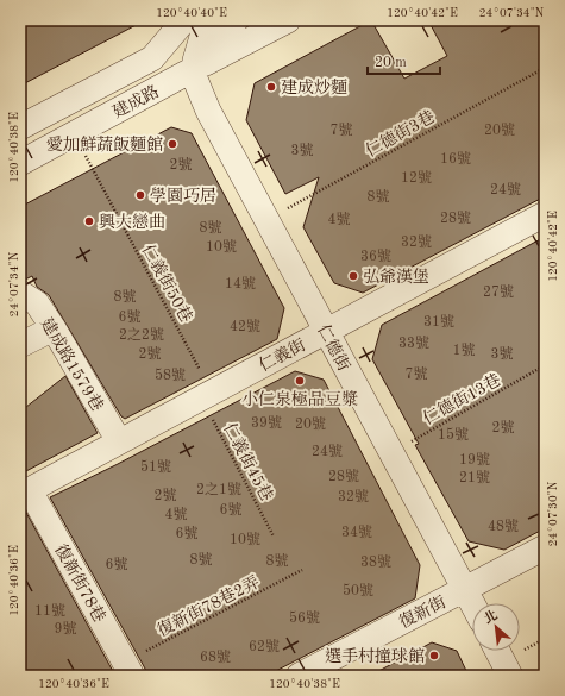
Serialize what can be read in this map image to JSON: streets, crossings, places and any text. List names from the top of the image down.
{
  "streets": {
    "street": [
      "建成路",
      "仁德街",
      "仁義街",
      "建成路1579巷",
      "復新街78巷",
      "復新街"
    ],
    "path": [
      "仁德街3巷",
      "仁義街50巷",
      "仁德街13巷",
      "仁義街45巷",
      "復新街78巷2弄"
    ]
  },
  "crossings": [
    ["建成路", "仁義街50巷"],
    ["建成路", "仁德街"],
    ["仁德街3巷", "仁德街"],
    ["仁義街50巷", "仁義街"],
    ["仁義街50巷", "仁義街45巷"],
    ["仁德街", "仁義街"],
    ["仁德街", "仁德街13巷"],
    ["仁德街", "復新街"],
    ["仁義街", "建成路1579巷"],
    ["仁義街", "仁義街45巷"],
    ["仁義街", "復新街78巷"],
    ["復新街78巷", "復新街78巷2弄"]
  ],
  "places": [
    "建成炒麵",
    "愛加鮮蔬飯麵館",
    "學園巧居",
    "興大戀曲",
    "弘爺漢堡",
    "小仁泉極品豆漿",
    "選手村撞球館"
  ],
  "house_numbers": [
    "7號",
    "20號",
    "3號",
    "16號",
    "2號",
    "12號",
    "24號",
    "8號",
    "28號",
    "4號",
    "8號",
    "32號",
    "10號",
    "36號",
    "14號",
    "27號",
    "8號",
    "6號",
    "31號",
    "42號",
    "2之2號",
    "33號",
    "1號",
    "2號",
    "3號",
    "7號",
    "58號",
    "39號",
    "20號",
    "2號",
    "15號",
    "24號",
    "19號",
    "51號",
    "28號",
    "21號",
    "2之1號",
    "2號",
    "32號",
    "6號",
    "4號",
    "48號",
    "34號",
    "6號",
    "10號",
    "8號",
    "8號",
    "38號",
    "6號",
    "50號",
    "11號",
    "56號",
    "9號",
    "62號",
    "68號"
  ],
  "scale_bar": "20 m",
  "north": "top left",
  "coordinates": [
    "120°40'40\"E",
    "120°40'42\"E",
    "24°07'34\"N",
    "120°40'38\"E",
    "24°07'30\"N",
    "120°40'36\"E"
  ]
}
